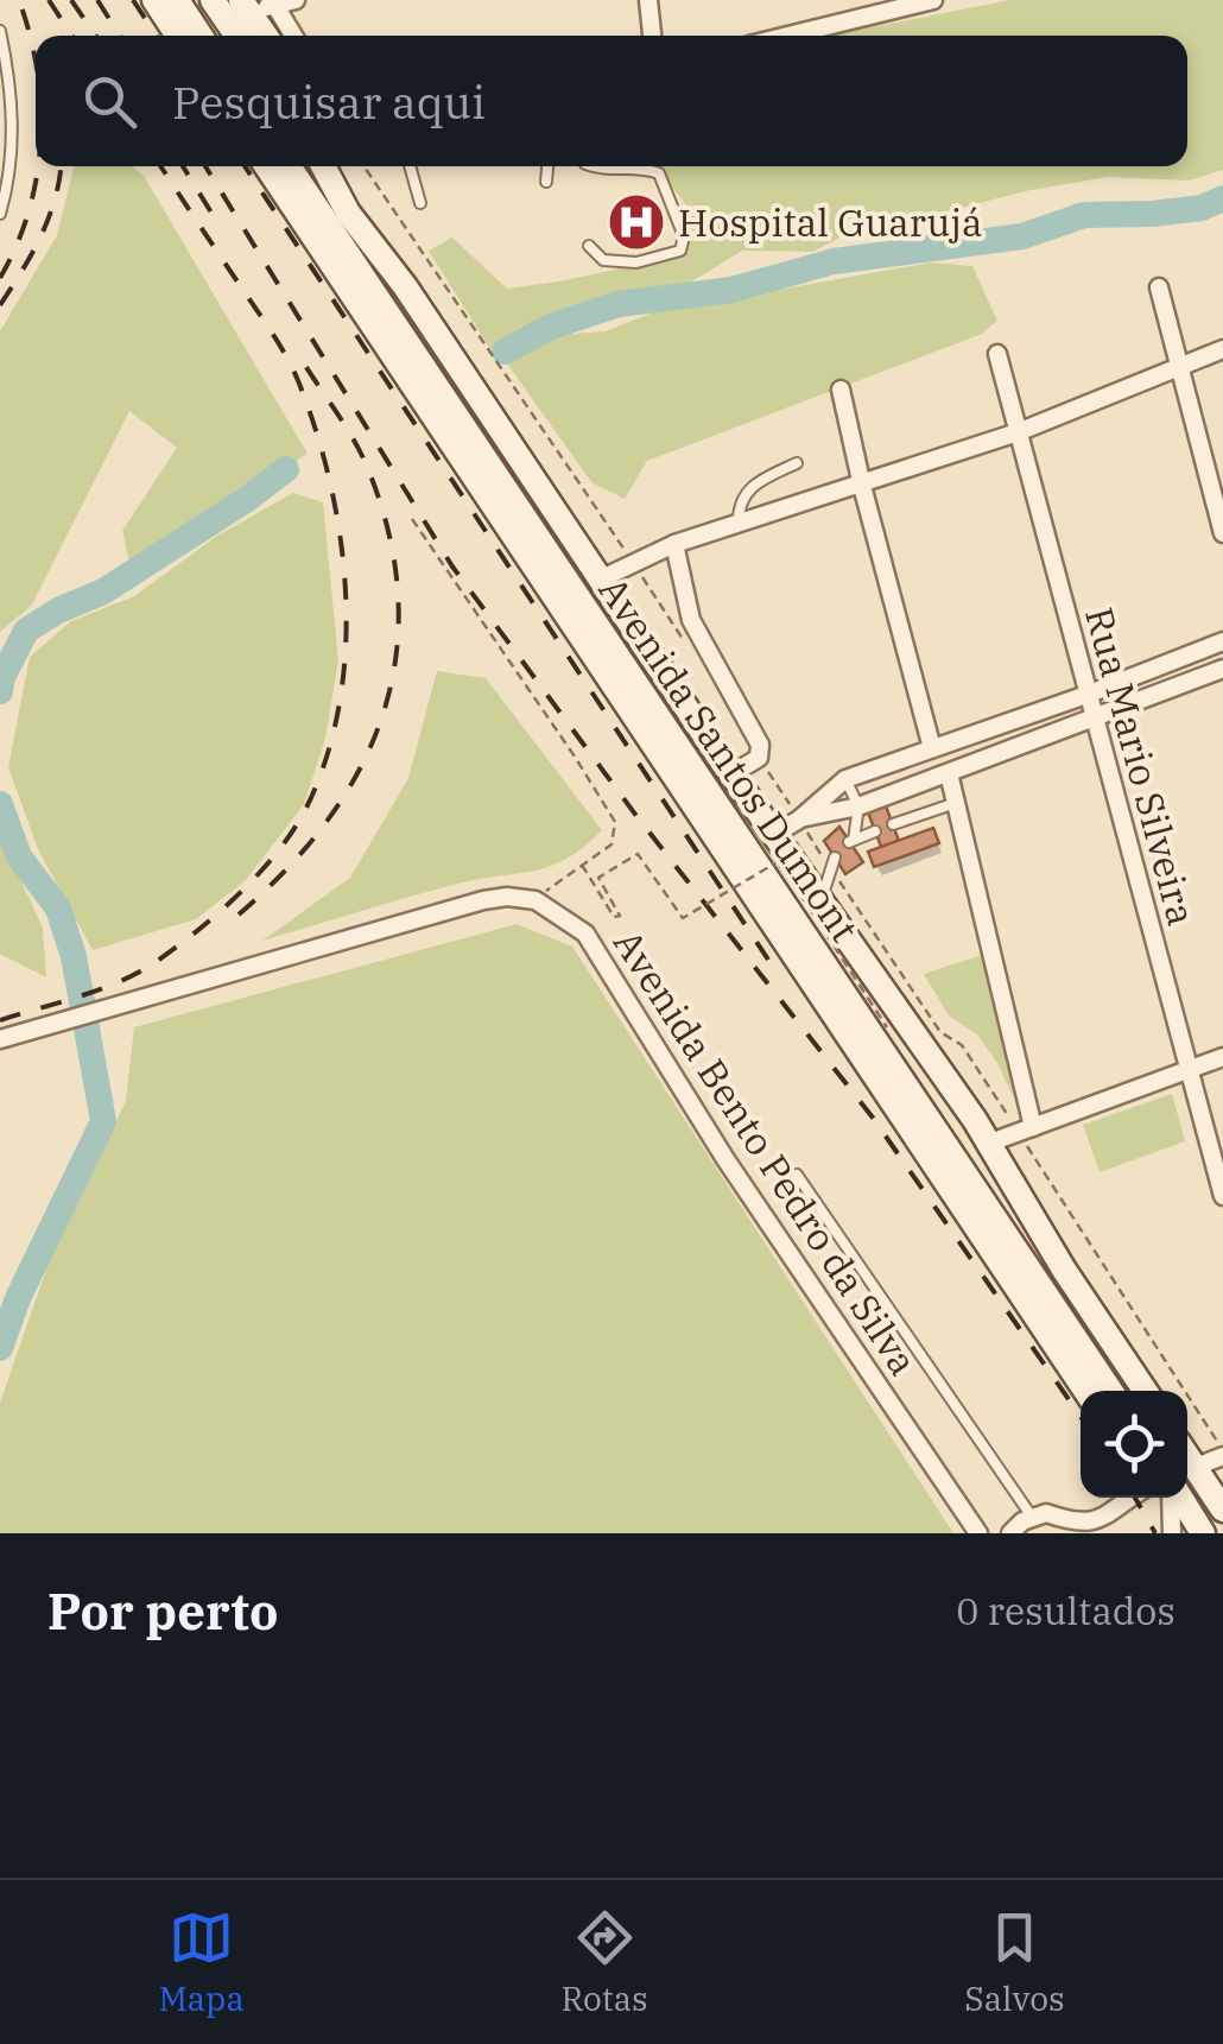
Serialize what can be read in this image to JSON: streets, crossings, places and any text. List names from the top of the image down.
{
  "streets": {
    "main road": ["Avenida Santos Dumont"],
    "street": ["Rua Mario Silveira", "Avenida Bento Pedro da Silva"]
  },
  "places": {
    "hospital": ["Hospital Guarujá"]
  },
  "page": {
    "search": "Pesquisar aqui",
    "heading": ["Por perto", "0 resultados"],
    "nav": ["Mapa", "Rotas", "Salvos"]
  }
}
